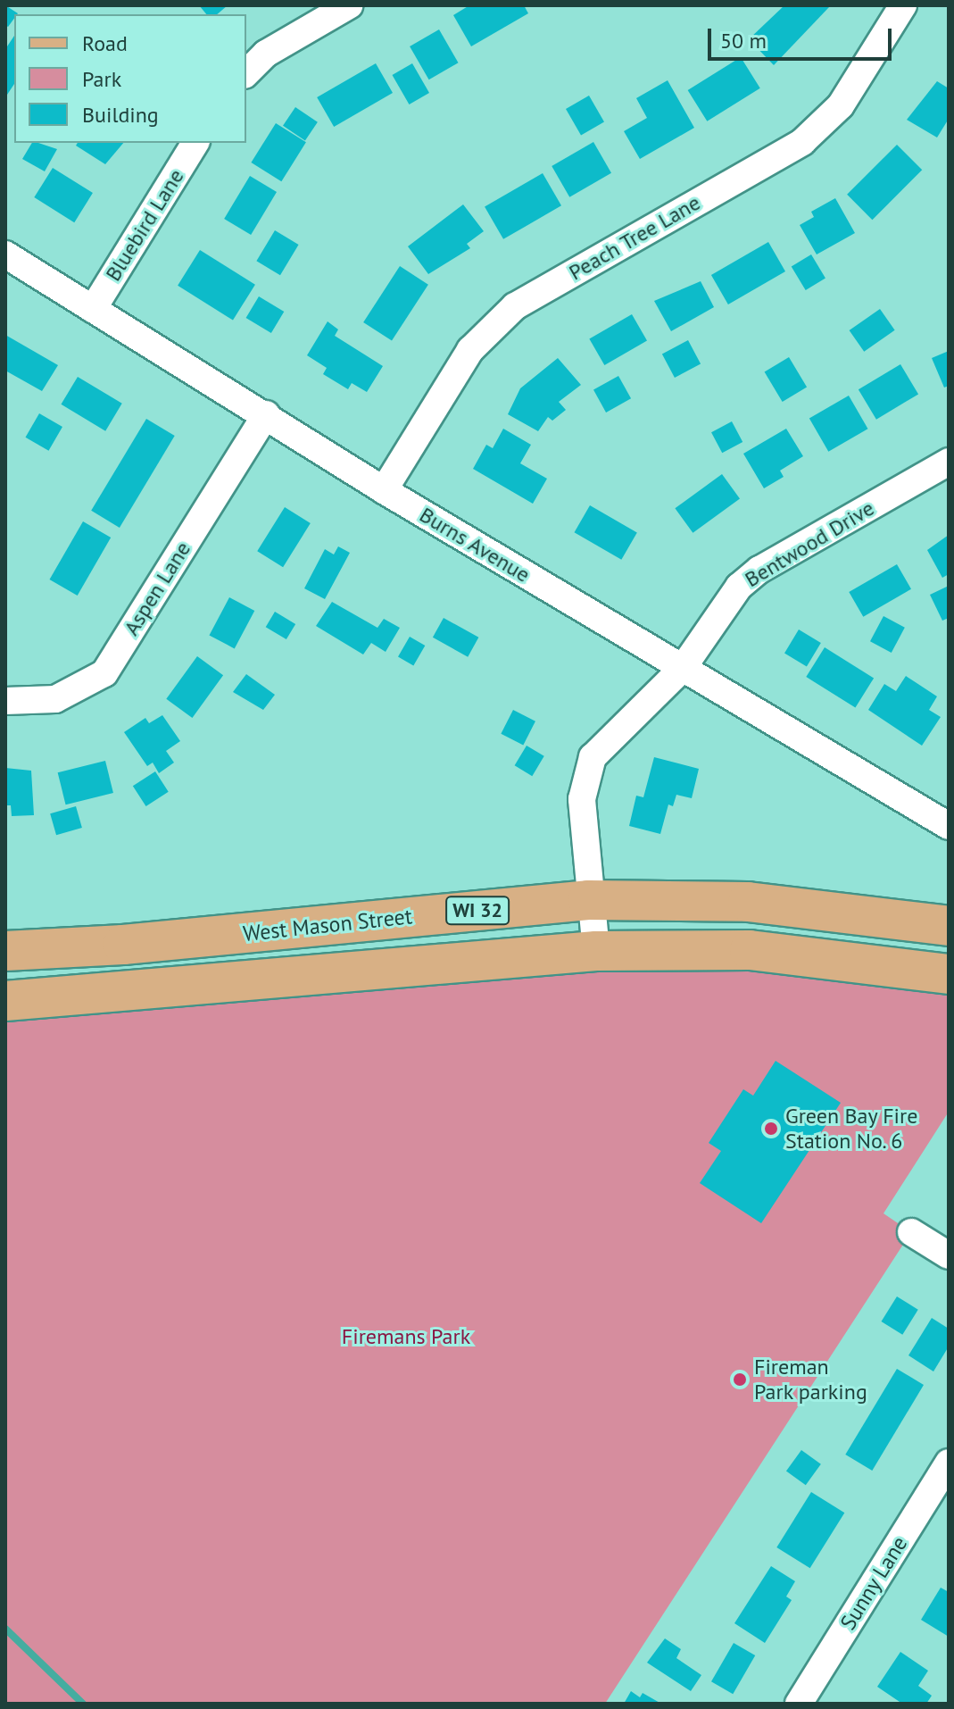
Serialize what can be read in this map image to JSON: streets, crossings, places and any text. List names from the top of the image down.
{
  "streets": {
    "main road": ["WI 32", "West Mason Street"],
    "street": [
      "Bluebird Lane",
      "Peach Tree Lane",
      "Bentwood Drive",
      "Burns Avenue",
      "Aspen Lane",
      "Sunny Lane"
    ]
  },
  "crossings": [
    ["Bluebird Lane", "Burns Avenue"],
    ["Peach Tree Lane", "Burns Avenue"],
    ["Bentwood Drive", "Burns Avenue"],
    ["Bentwood Drive", "WI 32"],
    ["Bentwood Drive", "West Mason Street"],
    ["Burns Avenue", "Aspen Lane"]
  ],
  "parks": ["Firemans Park"],
  "places": ["Green Bay Fire Station No. 6", "Fireman Park parking"],
  "legend": ["Road", "Park", "Building"],
  "scale_bar": "50 m"
}
